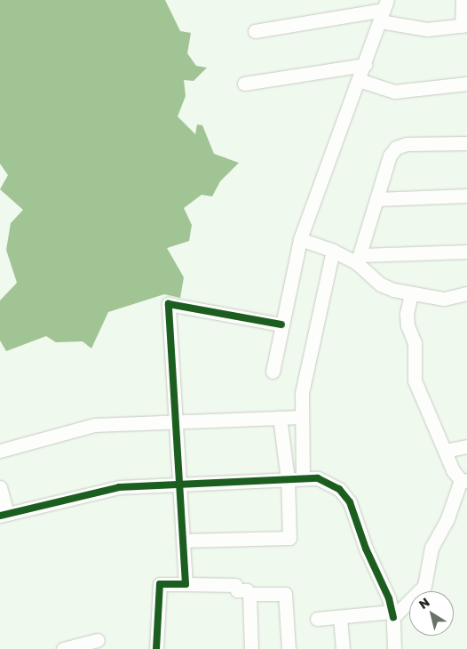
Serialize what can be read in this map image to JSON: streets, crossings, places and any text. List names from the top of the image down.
{
  "north": "top left"
}
